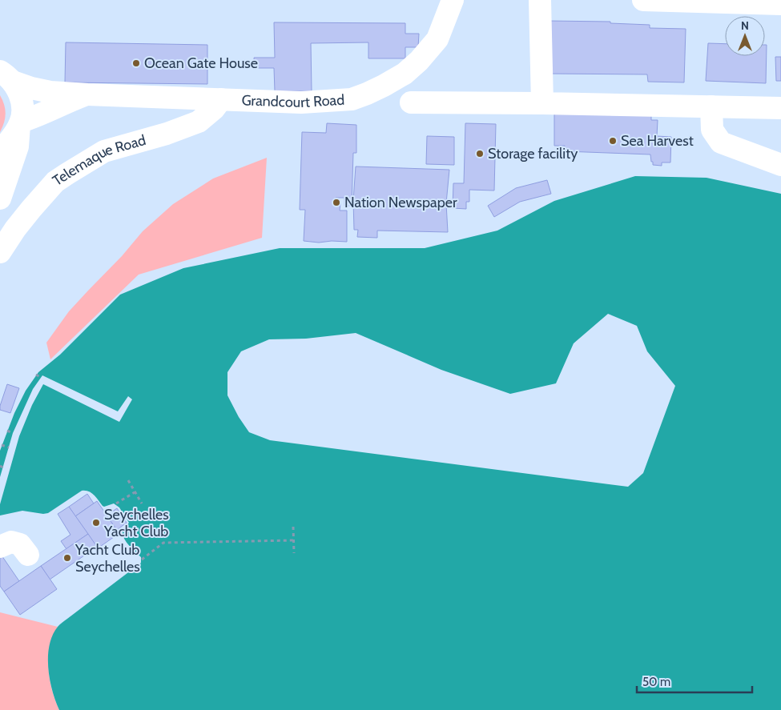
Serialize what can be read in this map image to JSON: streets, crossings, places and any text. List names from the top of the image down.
{
  "streets": {
    "street": ["Grandcourt Road", "Telemaque Road"]
  },
  "crossings": [
    ["Grandcourt Road", "Telemaque Road"]
  ],
  "places": [
    "Ocean Gate House",
    "Sea Harvest",
    "Storage facility",
    "Nation Newspaper",
    "Seychelles Yacht Club",
    "Yacht Club Seychelles"
  ],
  "scale_bar": "50 m",
  "north": "top"
}
